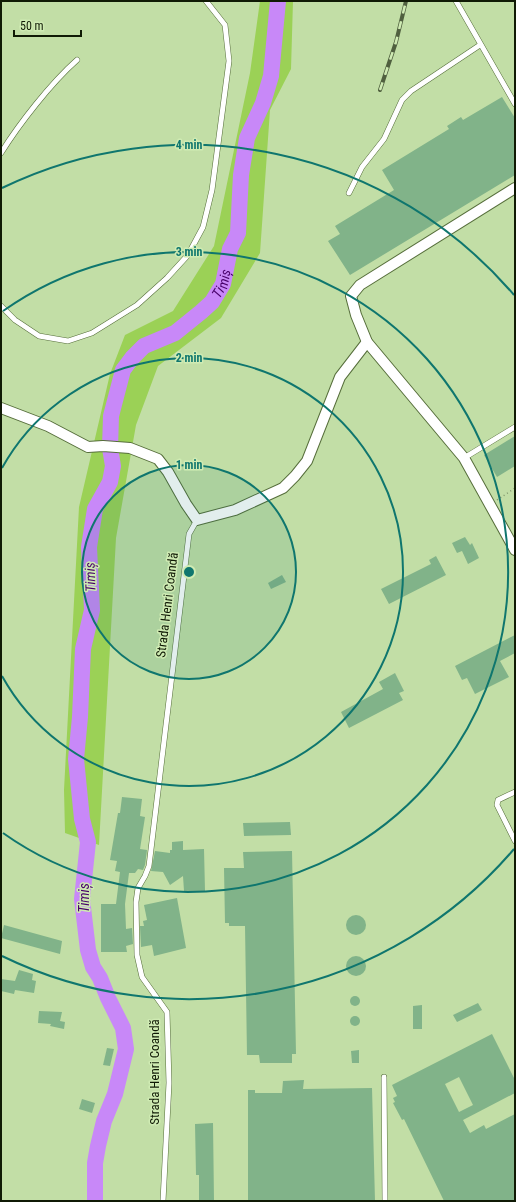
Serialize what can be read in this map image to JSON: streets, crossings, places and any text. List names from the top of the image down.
{
  "streets": {
    "lane": ["Strada Henri Coandă"]
  },
  "water": ["Timiș"],
  "scale_bar": "50 m",
  "rings": [
    "4 min",
    "3 min",
    "2 min",
    "1 min"
  ]
}
